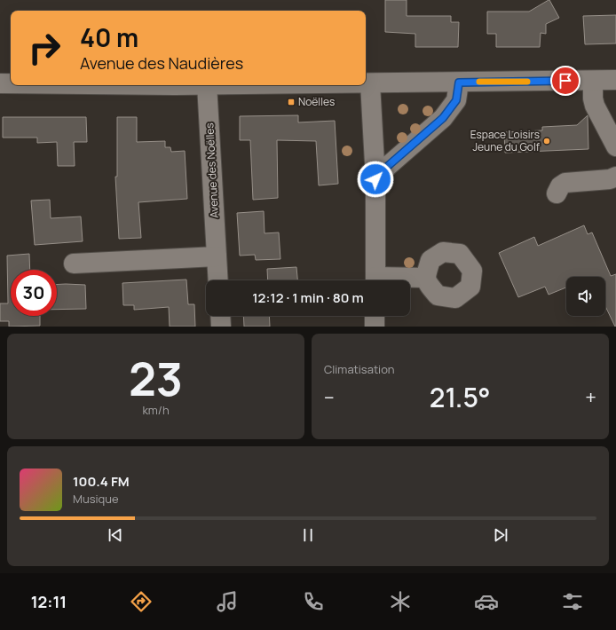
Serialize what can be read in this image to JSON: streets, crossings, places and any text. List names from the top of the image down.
{
  "streets": {
    "street": ["Avenue des Noëlles"]
  },
  "places": {
    "transit": ["Noëlles"],
    "other": ["Espace Loisirs Jeune du Golf"]
  },
  "page": {
    "turn": ["40 m", "Avenue des Naudières"],
    "limit": "30",
    "trip": "12:12 · 1 min · 80 m",
    "tile": [
      ["23", "km/h"],
      "Climatisation"
    ],
    "heat": ["−", "21.5°", "+"],
    "song": ["100.4 FM", "Musique"],
    "tabs": "12:11"
  }
}
